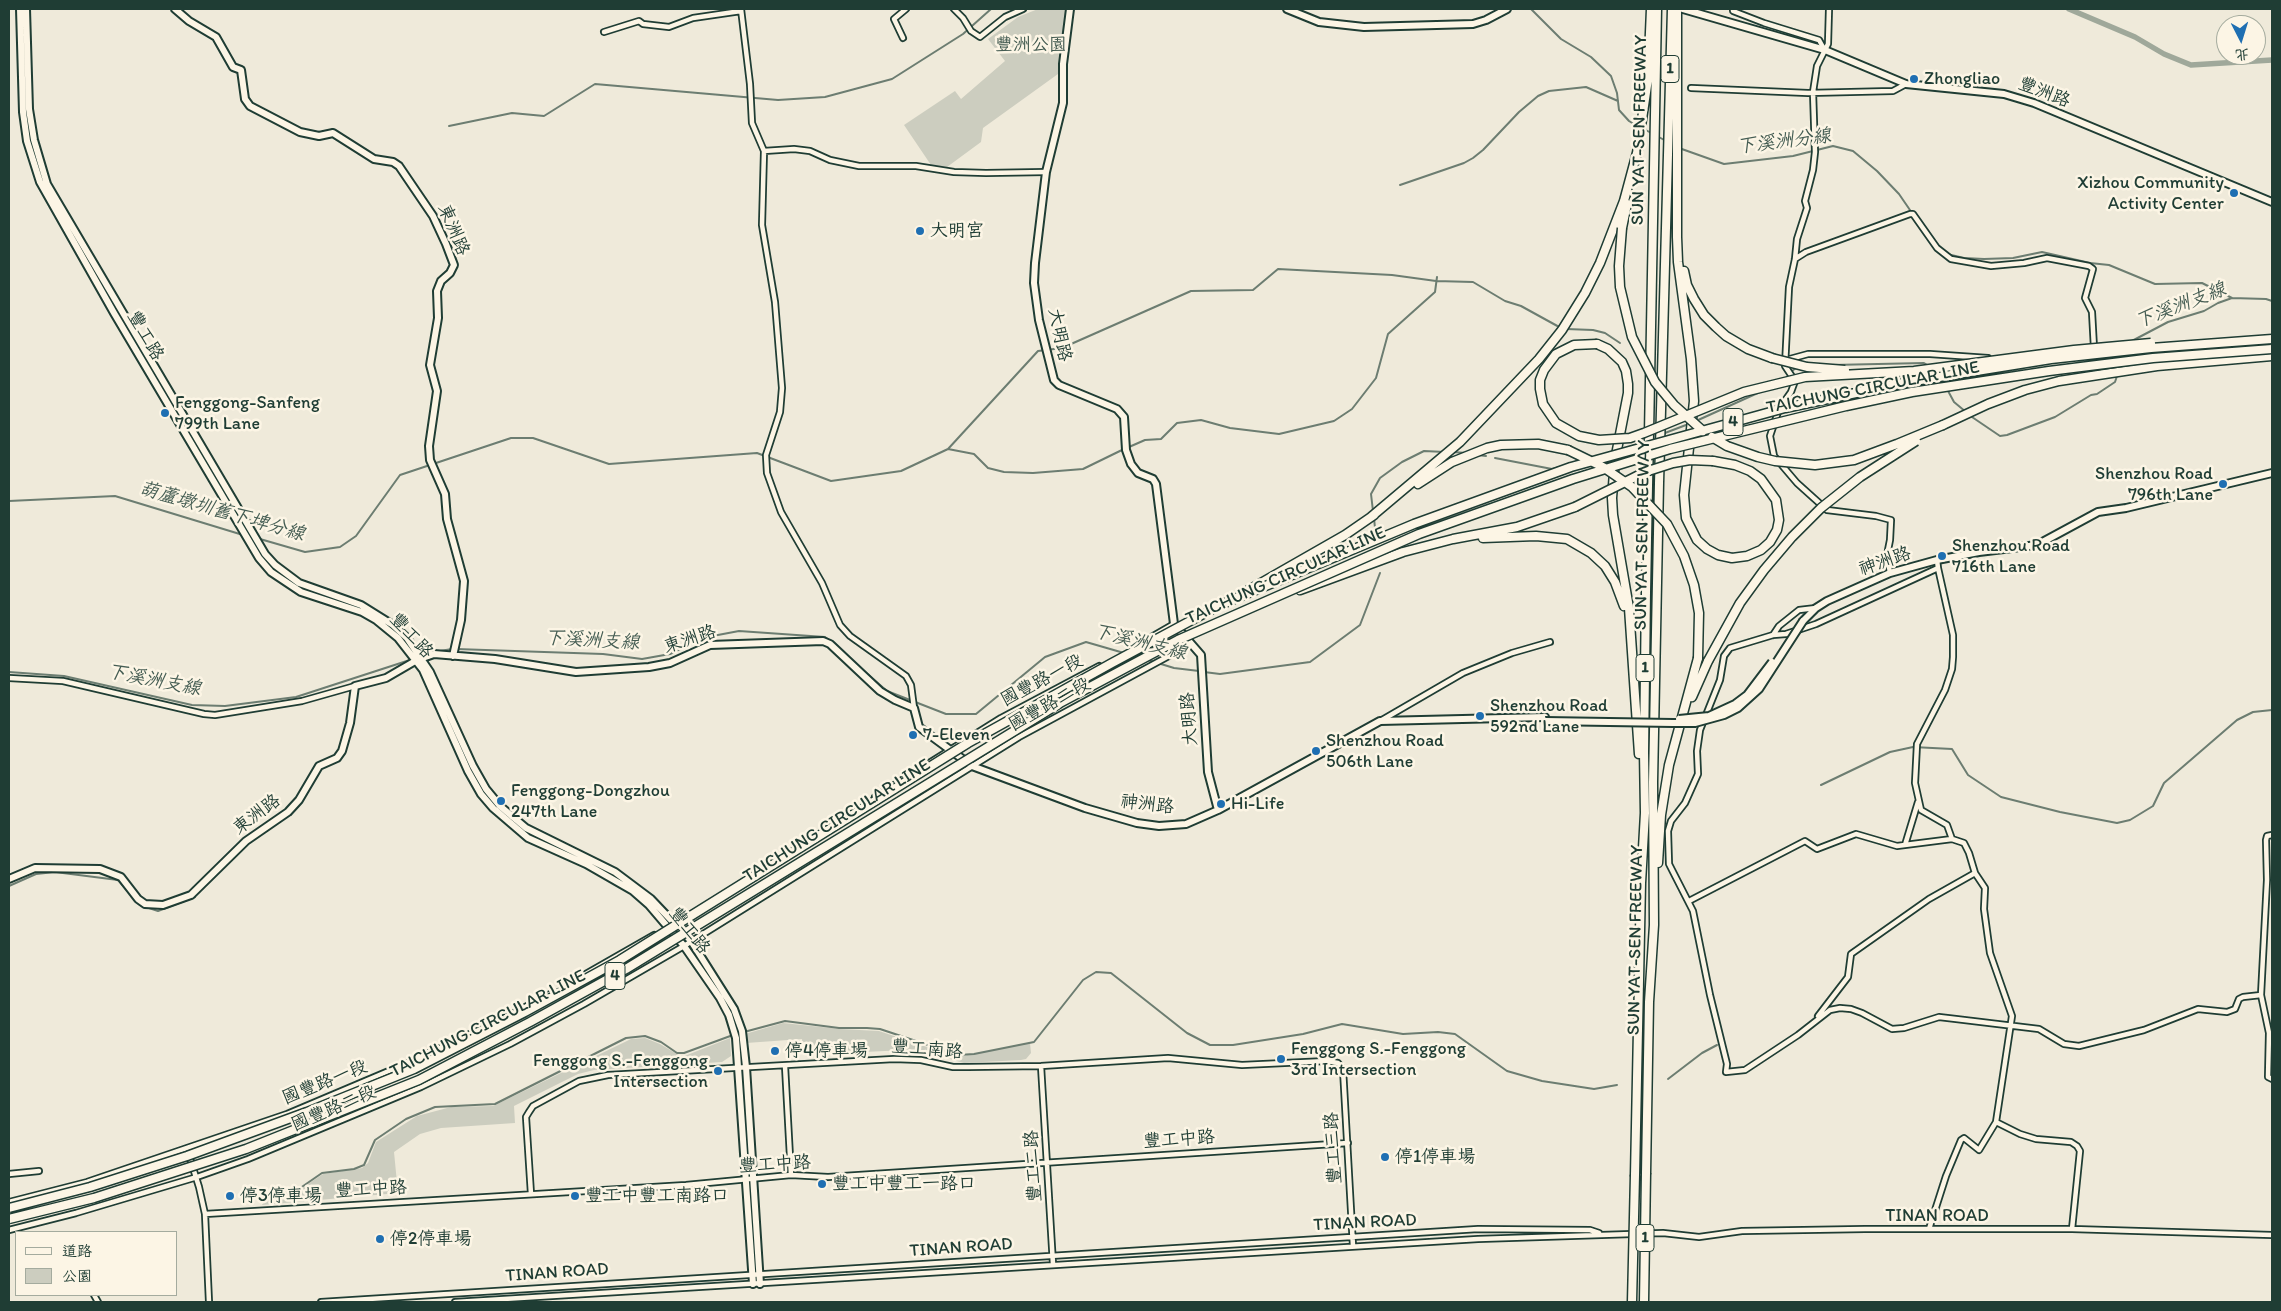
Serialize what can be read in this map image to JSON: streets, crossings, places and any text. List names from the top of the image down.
{
  "streets": {
    "highway": [
      "1",
      "SUN YAT-SEN FREEWAY",
      "TAICHUNG CIRCULAR LINE",
      "4"
    ],
    "street": [
      "豐洲路",
      "東洲路",
      "大明路",
      "豐工路",
      "神洲路",
      "國豐路一段",
      "國豐路二段",
      "豐工南路",
      "豐工中路",
      "豐工三路",
      "豐工二路",
      "TINAN ROAD"
    ]
  },
  "crossings": [
    ["東洲路", "豐工路"],
    ["東洲路", "神洲路"],
    ["大明路", "神洲路"],
    ["大明路", "國豐路一段"],
    ["大明路", "國豐路二段"],
    ["豐工路", "國豐路一段"],
    ["豐工路", "國豐路二段"],
    ["豐工路", "豐工南路"],
    ["豐工路", "豐工中路"],
    ["豐工路", "TINAN ROAD"],
    ["神洲路", "國豐路一段"],
    ["神洲路", "國豐路二段"],
    ["豐工南路", "豐工中路"],
    ["豐工南路", "豐工三路"],
    ["豐工南路", "豐工二路"],
    ["豐工中路", "豐工三路"],
    ["豐工中路", "豐工二路"],
    ["豐工三路", "TINAN ROAD"],
    ["豐工二路", "TINAN ROAD"]
  ],
  "water": ["下溪洲分線", "下溪洲支線", "葫蘆墩圳舊下埤分線"],
  "parks": ["豐洲公園"],
  "places": [
    "Zhongliao",
    "Xizhou Community Activity Center",
    "大明宮",
    "Fenggong-Sanfeng 799th Lane",
    "Shenzhou Road 796th Lane",
    "Shenzhou Road 716th Lane",
    "Shenzhou Road 592nd Lane",
    "7-Eleven",
    "Shenzhou Road 506th Lane",
    "Fenggong-Dongzhou 247th Lane",
    "Hi-Life",
    "停4停車場",
    "Fenggong S.-Fenggong 3rd Intersection",
    "Fenggong S.-Fenggong Intersection",
    "停1停車場",
    "豐工中豐工一路口",
    "停3停車場",
    "豐工中豐工南路口",
    "停2停車場"
  ],
  "legend": ["道路", "公園"],
  "north": "bottom"
}
